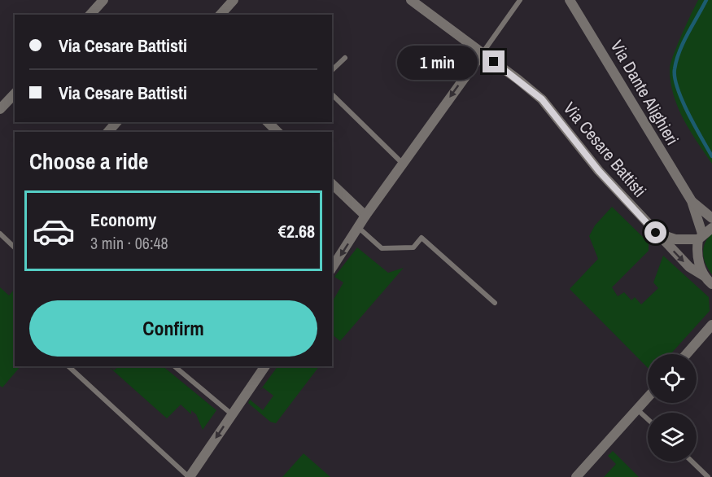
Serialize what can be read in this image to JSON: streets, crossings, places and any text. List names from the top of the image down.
{
  "streets": {
    "street": ["Via Dante Alighieri", "Via Cesare Battisti"]
  },
  "crossings": [
    ["Via Dante Alighieri", "Via Cesare Battisti"]
  ],
  "page": {
    "banner": ["Via Cesare Battisti", "Via Cesare Battisti"],
    "bubble": "1 min",
    "heading": "Choose a ride",
    "list": [
      {
        "name": "Economy",
        "note": "3 min · 06:48",
        "value": "€2.68"
      }
    ],
    "buttons": "Confirm"
  }
}
